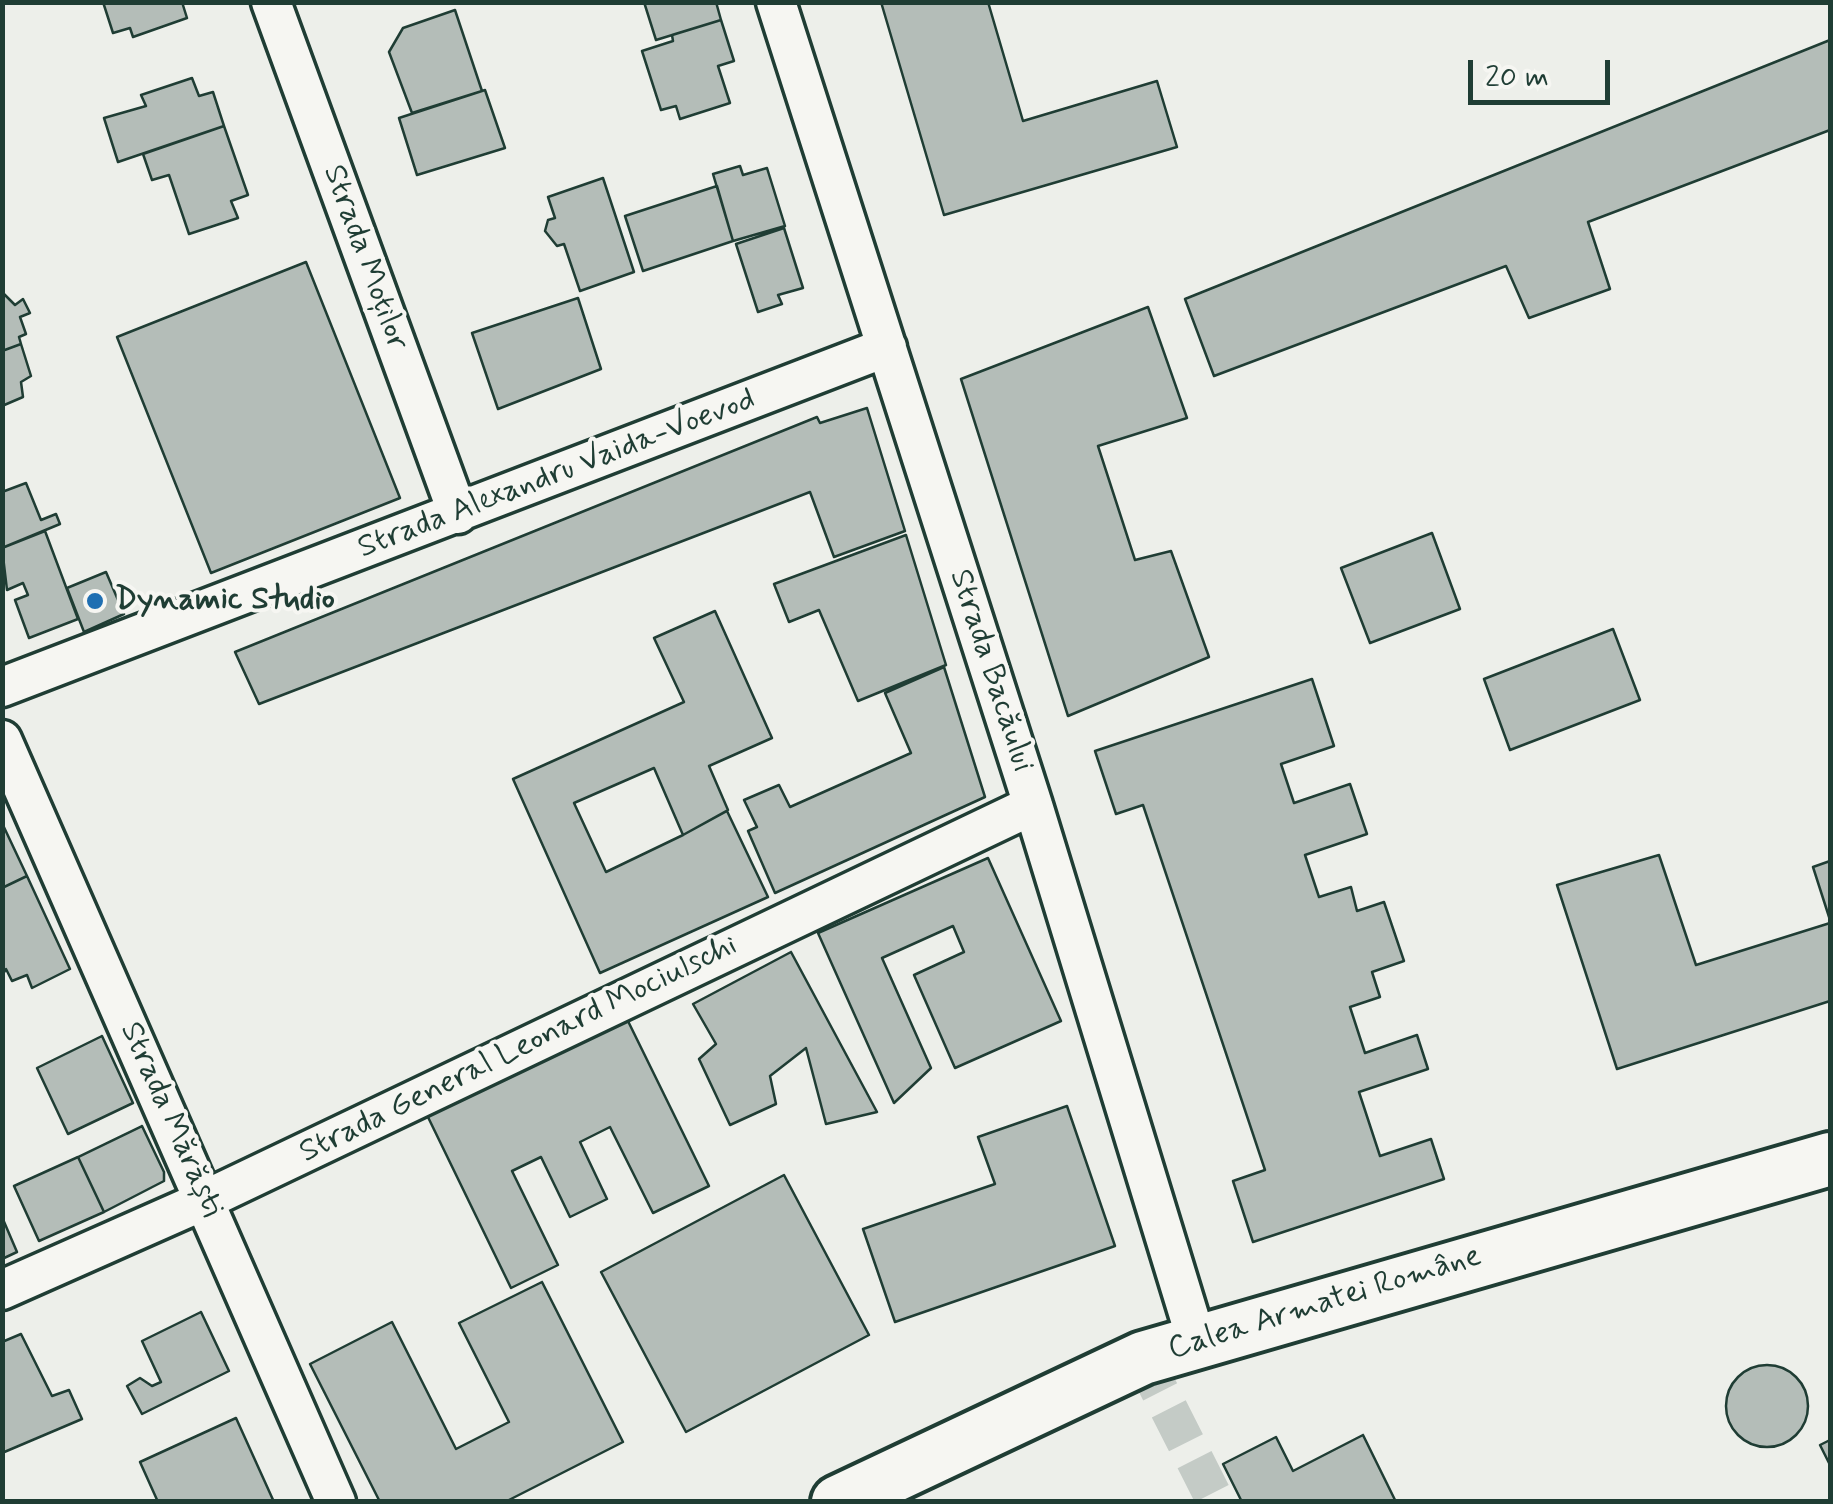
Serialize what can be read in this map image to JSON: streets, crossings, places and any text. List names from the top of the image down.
{
  "streets": {
    "street": [
      "Strada Moților",
      "Strada Alexandru Vaida-Voevod",
      "Strada Bacăului",
      "Strada General Leonard Mociulschi",
      "Strada Mărăști",
      "Calea Armatei Române"
    ]
  },
  "crossings": [
    ["Strada Moților", "Strada Alexandru Vaida-Voevod"],
    ["Strada Alexandru Vaida-Voevod", "Strada Bacăului"],
    ["Strada Bacăului", "Strada General Leonard Mociulschi"],
    ["Strada Bacăului", "Calea Armatei Române"],
    ["Strada General Leonard Mociulschi", "Strada Mărăști"]
  ],
  "places": ["Dynamic Studio"],
  "scale_bar": "20 m"
}
